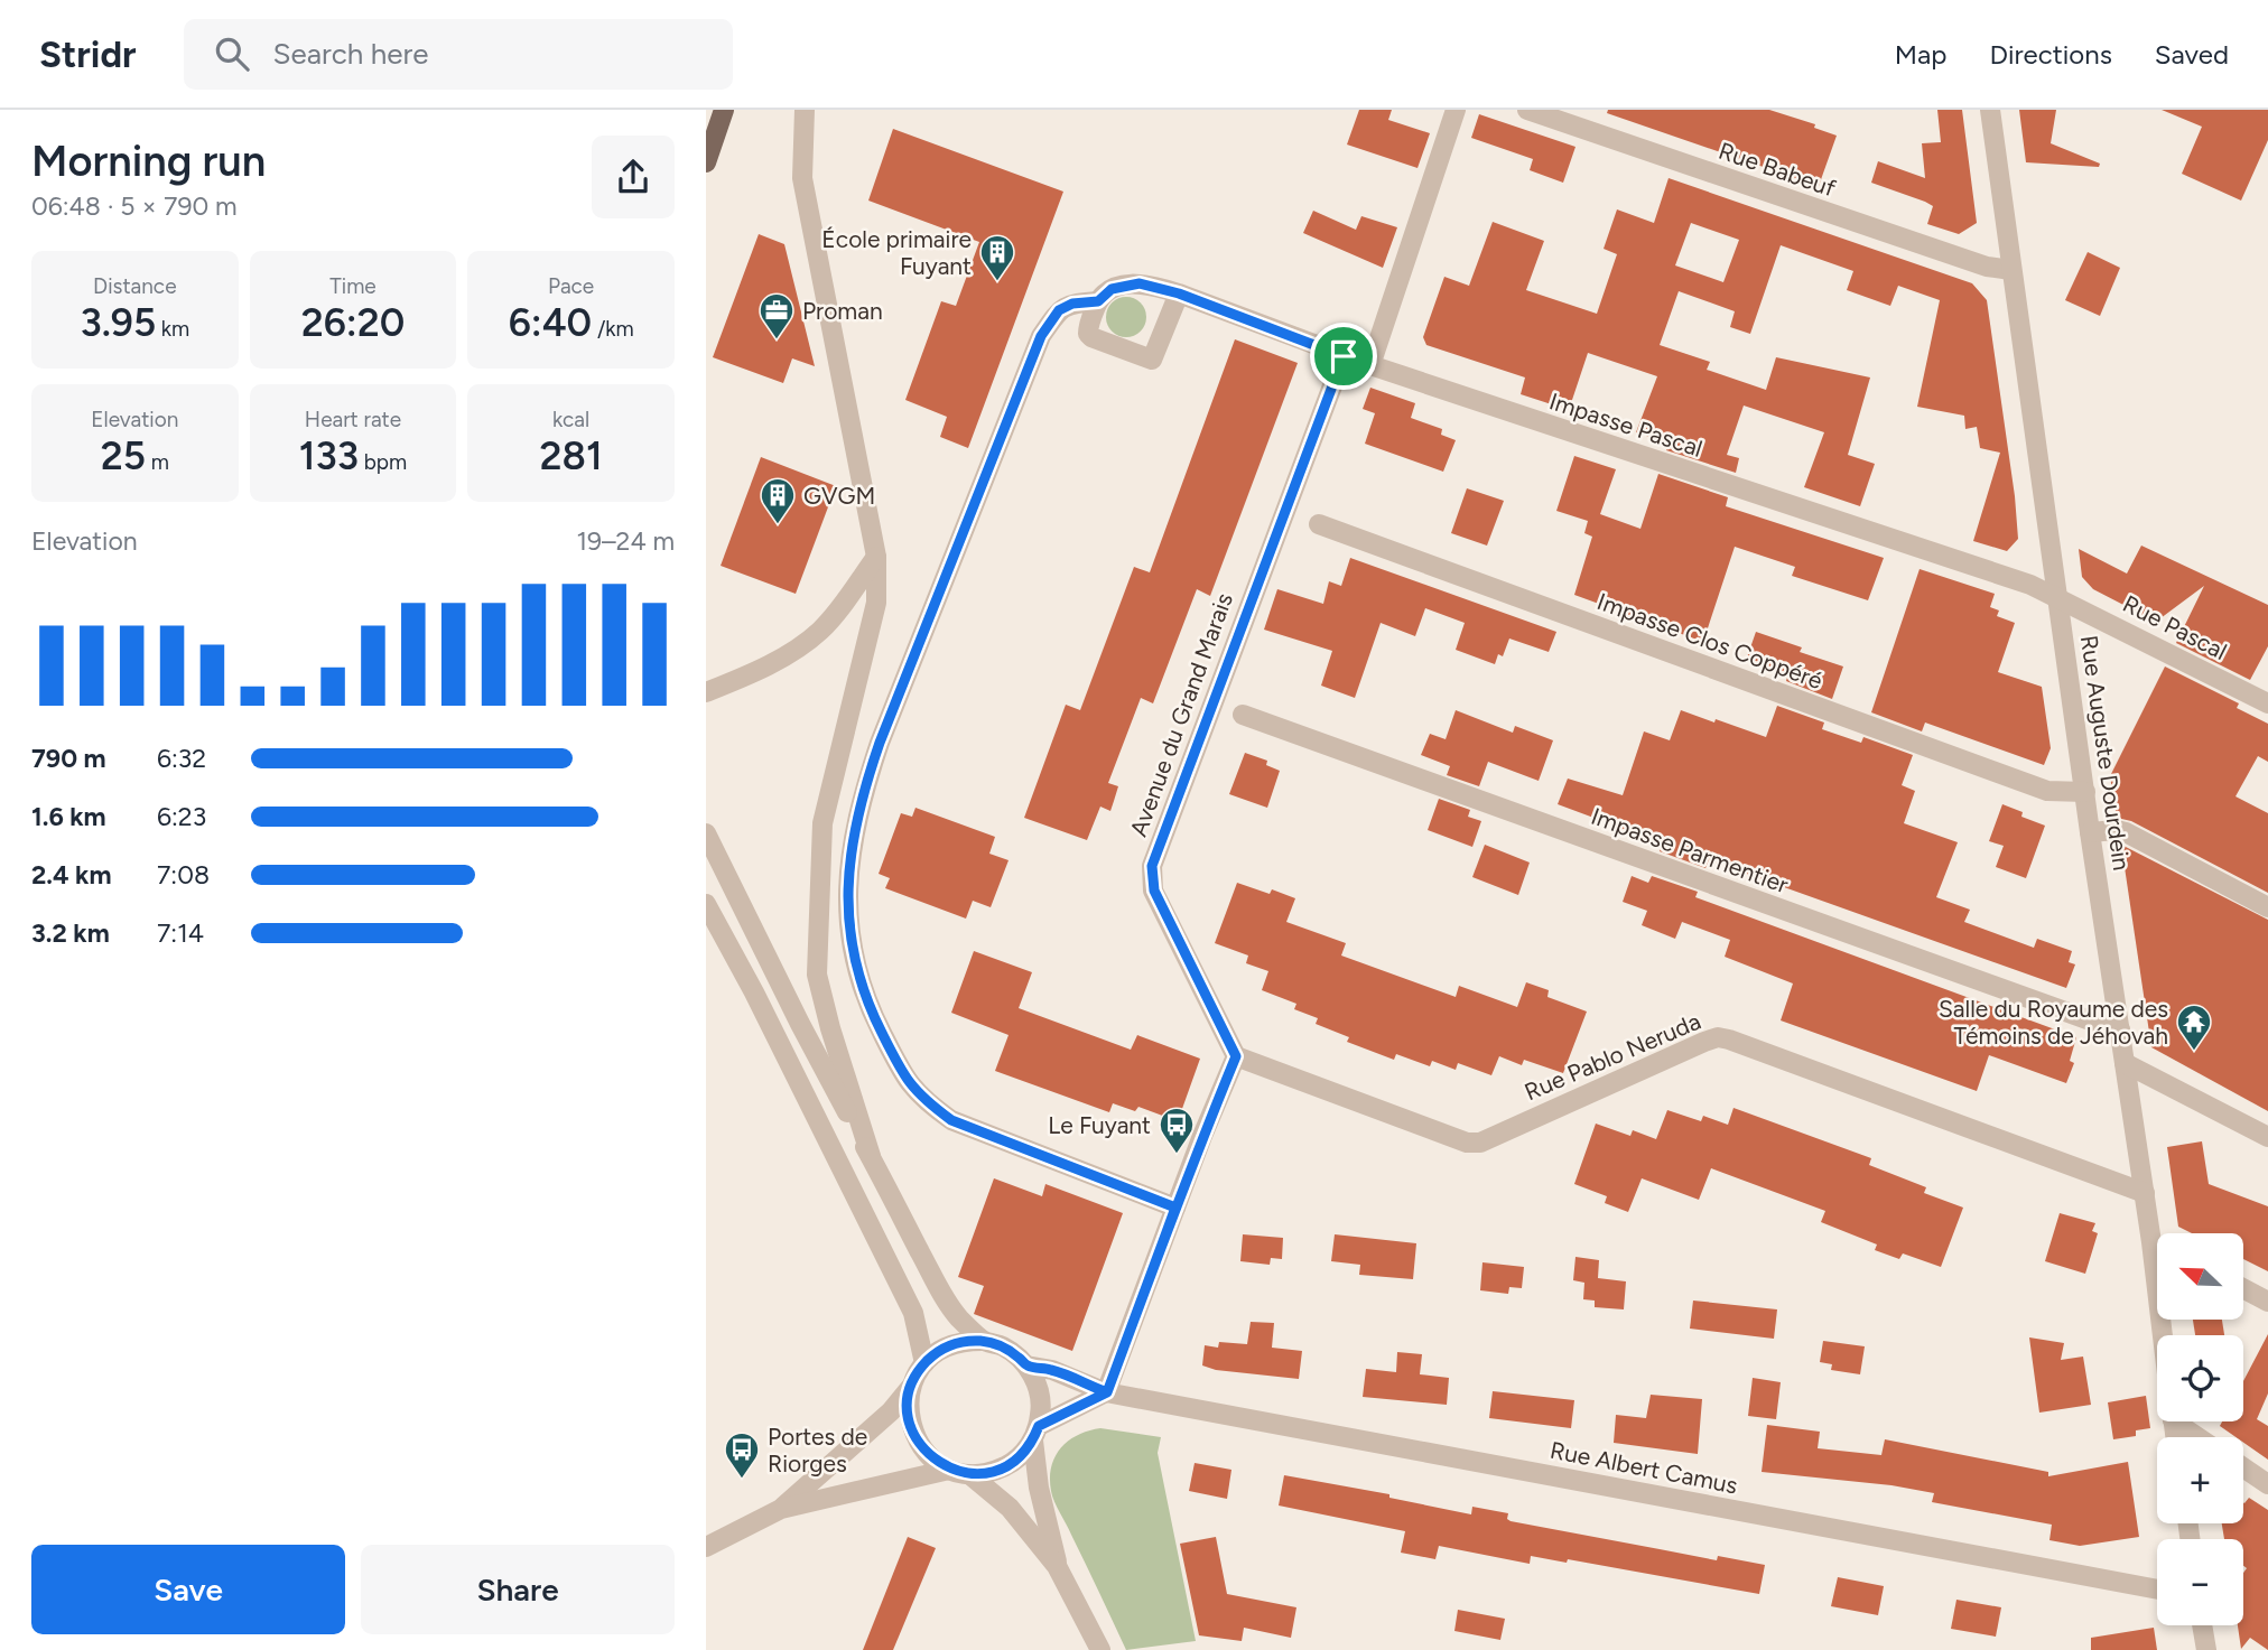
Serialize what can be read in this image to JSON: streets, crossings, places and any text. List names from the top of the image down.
{
  "streets": {
    "street": [
      "Rue Babeuf",
      "Impasse Pascal",
      "Rue Pascal",
      "Impasse Clos Coppéré",
      "Avenue du Grand Marais",
      "Rue Auguste Dourdein",
      "Impasse Parmentier",
      "Rue Pablo Neruda",
      "Rue Albert Camus"
    ]
  },
  "crossings": [
    ["Rue Babeuf", "Rue Auguste Dourdein"],
    ["Impasse Pascal", "Rue Pascal"],
    ["Impasse Pascal", "Avenue du Grand Marais"],
    ["Impasse Pascal", "Rue Auguste Dourdein"],
    ["Rue Pascal", "Rue Auguste Dourdein"],
    ["Impasse Clos Coppéré", "Rue Auguste Dourdein"],
    ["Avenue du Grand Marais", "Rue Pablo Neruda"],
    ["Rue Auguste Dourdein", "Impasse Parmentier"],
    ["Rue Auguste Dourdein", "Rue Pablo Neruda"]
  ],
  "places": {
    "building": ["École primaire Fuyant", "GVGM"],
    "office": ["Proman"],
    "temple": ["Salle du Royaume des Témoins de Jéhovah"],
    "bus stop": ["Le Fuyant", "Portes de Riorges"]
  },
  "north": "top left",
  "page": {
    "header": "Stridr",
    "search": "Search here",
    "nav": ["Map", "Directions", "Saved"],
    "heading": ["Morning run", "06:48 · 5 × 790 m"],
    "stats": [
      ["Distance", "3.95 km"],
      ["Time", "26:20"],
      ["Pace", "6:40 /km"],
      ["Elevation", "25 m"],
      ["Heart rate", "133 bpm"],
      ["kcal", "281"]
    ],
    "chart": ["Elevation", "19–24 m"],
    "list": [
      {
        "name": "790 m",
        "note": "6:32"
      },
      {
        "name": "1.6 km",
        "note": "6:23"
      },
      {
        "name": "2.4 km",
        "note": "7:08"
      },
      {
        "name": "3.2 km",
        "note": "7:14"
      }
    ],
    "map_buttons": ["+", "−"],
    "buttons": ["Save", "Share"]
  }
}
